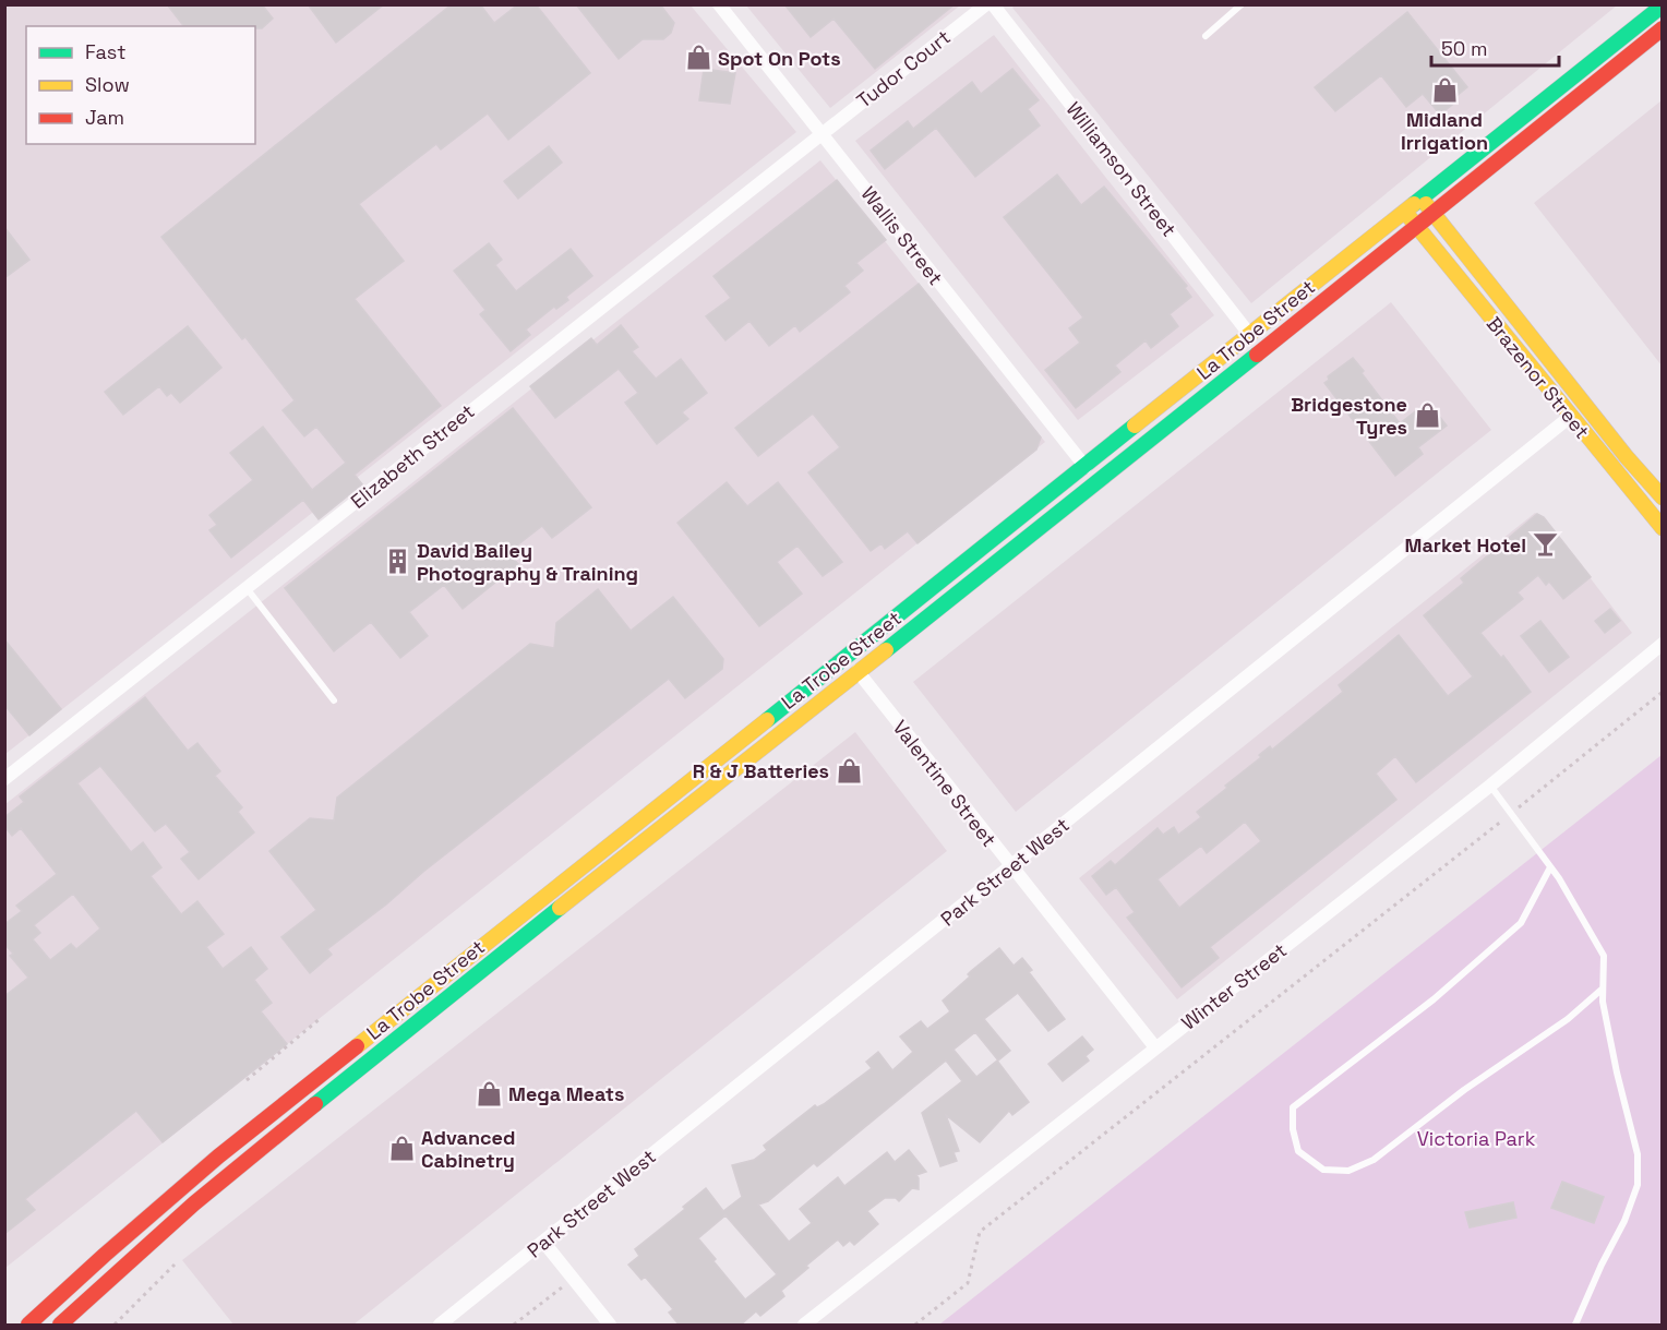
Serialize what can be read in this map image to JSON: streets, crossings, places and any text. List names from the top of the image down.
{
  "streets": {
    "main road": ["La Trobe Street", "Brazenor Street"],
    "street": [
      "Tudor Court",
      "Williamson Street",
      "Wallis Street",
      "Elizabeth Street",
      "Valentine Street",
      "Park Street West",
      "Winter Street"
    ]
  },
  "crossings": [
    ["Tudor Court", "Wallis Street"],
    ["Tudor Court", "Elizabeth Street"],
    ["Williamson Street", "La Trobe Street"],
    ["Wallis Street", "La Trobe Street"],
    ["Wallis Street", "Elizabeth Street"],
    ["La Trobe Street", "Brazenor Street"],
    ["La Trobe Street", "Valentine Street"],
    ["Brazenor Street", "Park Street West"],
    ["Valentine Street", "Park Street West"],
    ["Valentine Street", "Winter Street"]
  ],
  "parks": ["Victoria Park"],
  "places": {
    "shop": [
      "Spot On Pots",
      "Midland Irrigation",
      "Bridgestone Tyres",
      "R & J Batteries",
      "Mega Meats",
      "Advanced Cabinetry"
    ],
    "bar": ["Market Hotel"],
    "building": ["David Bailey Photography & Training"]
  },
  "legend": ["Fast", "Slow", "Jam"],
  "scale_bar": "50 m"
}
